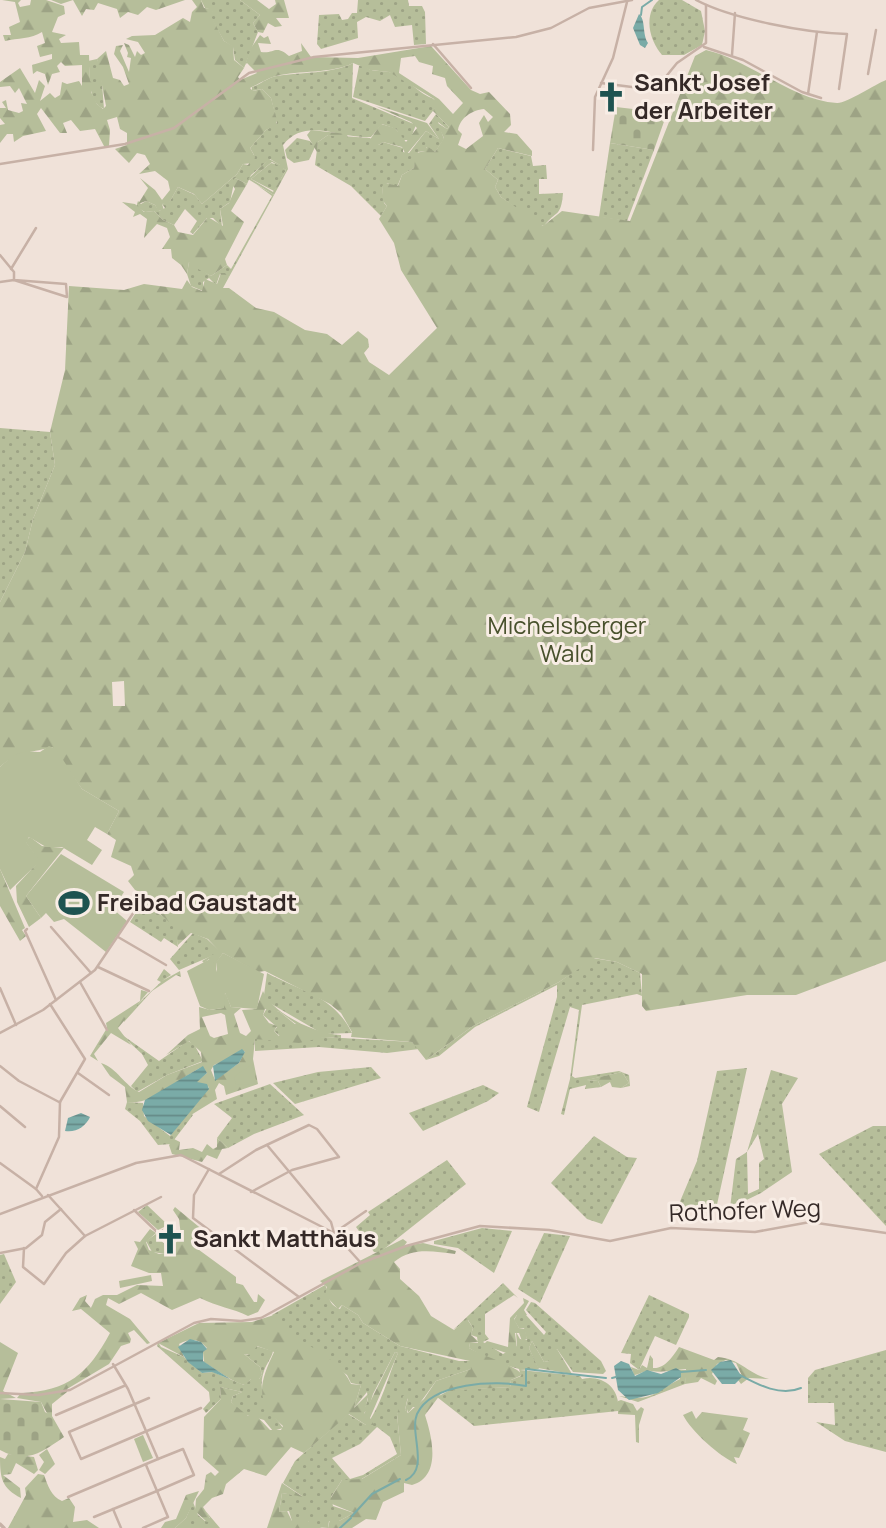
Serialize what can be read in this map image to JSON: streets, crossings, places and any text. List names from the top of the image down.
{
  "streets": {
    "street": ["Rothofer Weg"]
  },
  "parks": ["Michelsberger Wald"],
  "places": {
    "church": ["Sankt Josef der Arbeiter", "Sankt Matthäus"],
    "sports": ["Freibad Gaustadt"]
  }
}
